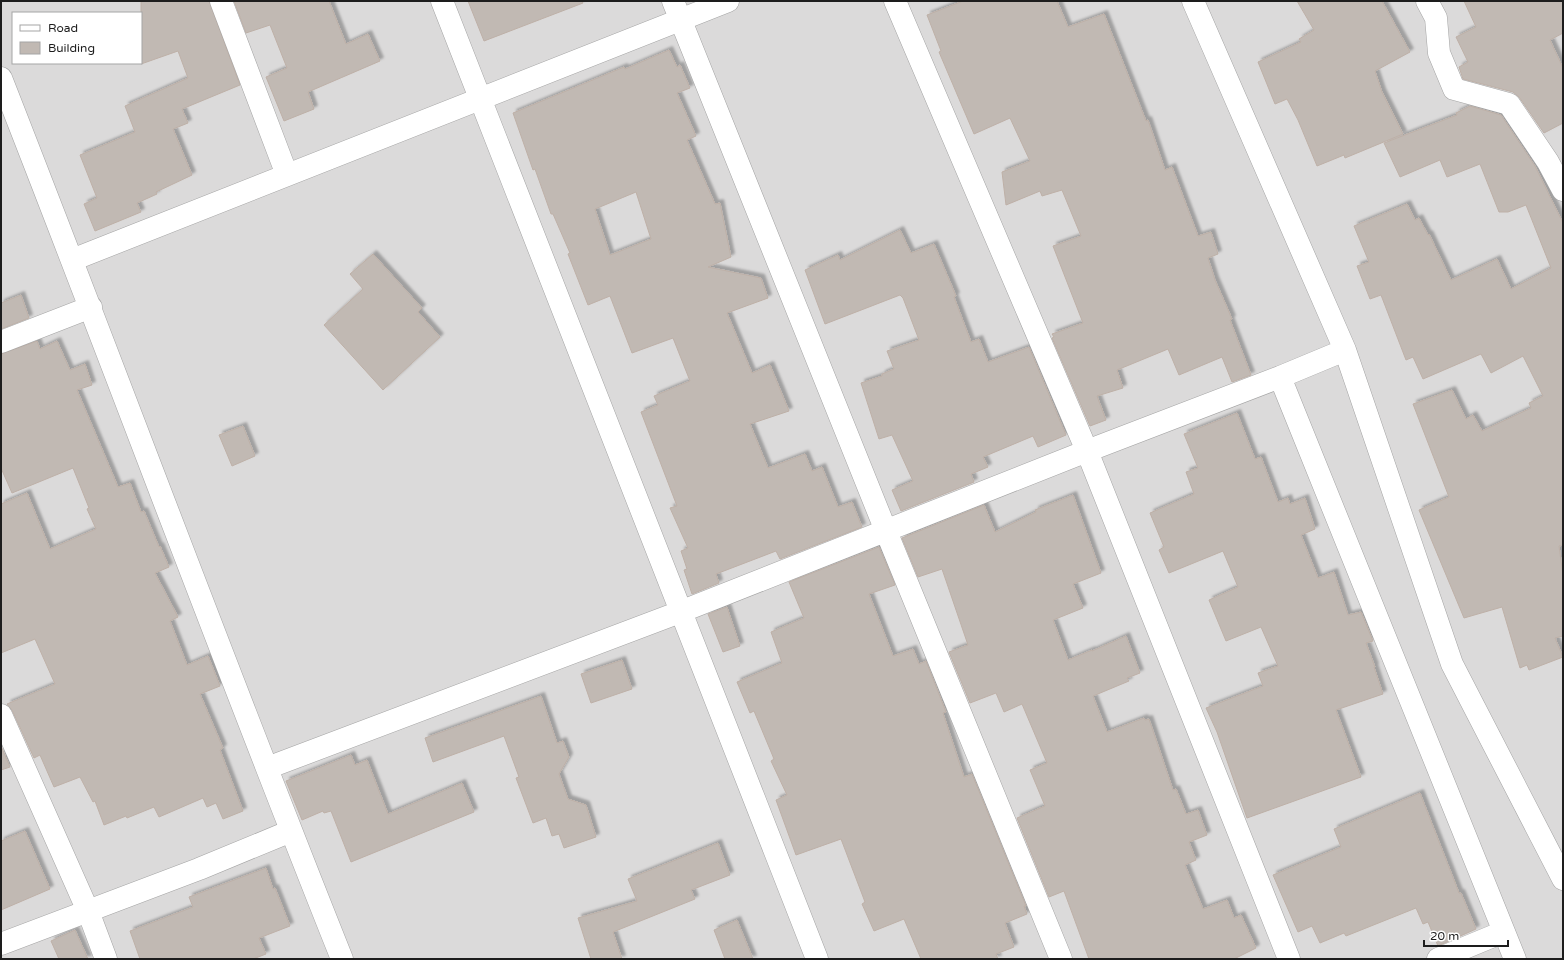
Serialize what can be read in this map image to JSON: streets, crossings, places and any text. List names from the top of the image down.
{
  "legend": ["Road", "Building"],
  "scale_bar": "20 m"
}
